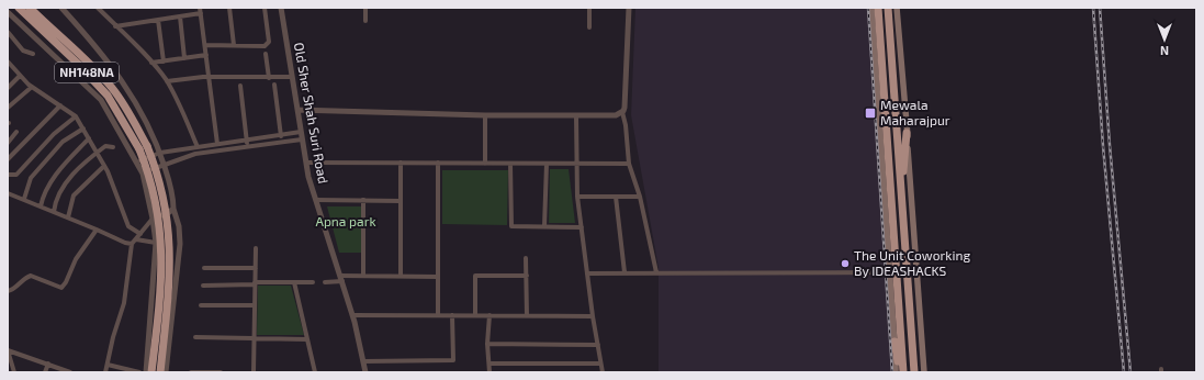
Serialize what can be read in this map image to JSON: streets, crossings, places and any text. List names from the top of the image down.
{
  "streets": {
    "highway": ["NH148NA"],
    "street": ["Old Sher Shah Suri Road"]
  },
  "parks": ["Apna park"],
  "places": {
    "transit": ["Mewala Maharajpur"],
    "other": ["The Unit Coworking By IDEASHACKS"]
  },
  "north": "bottom"
}
